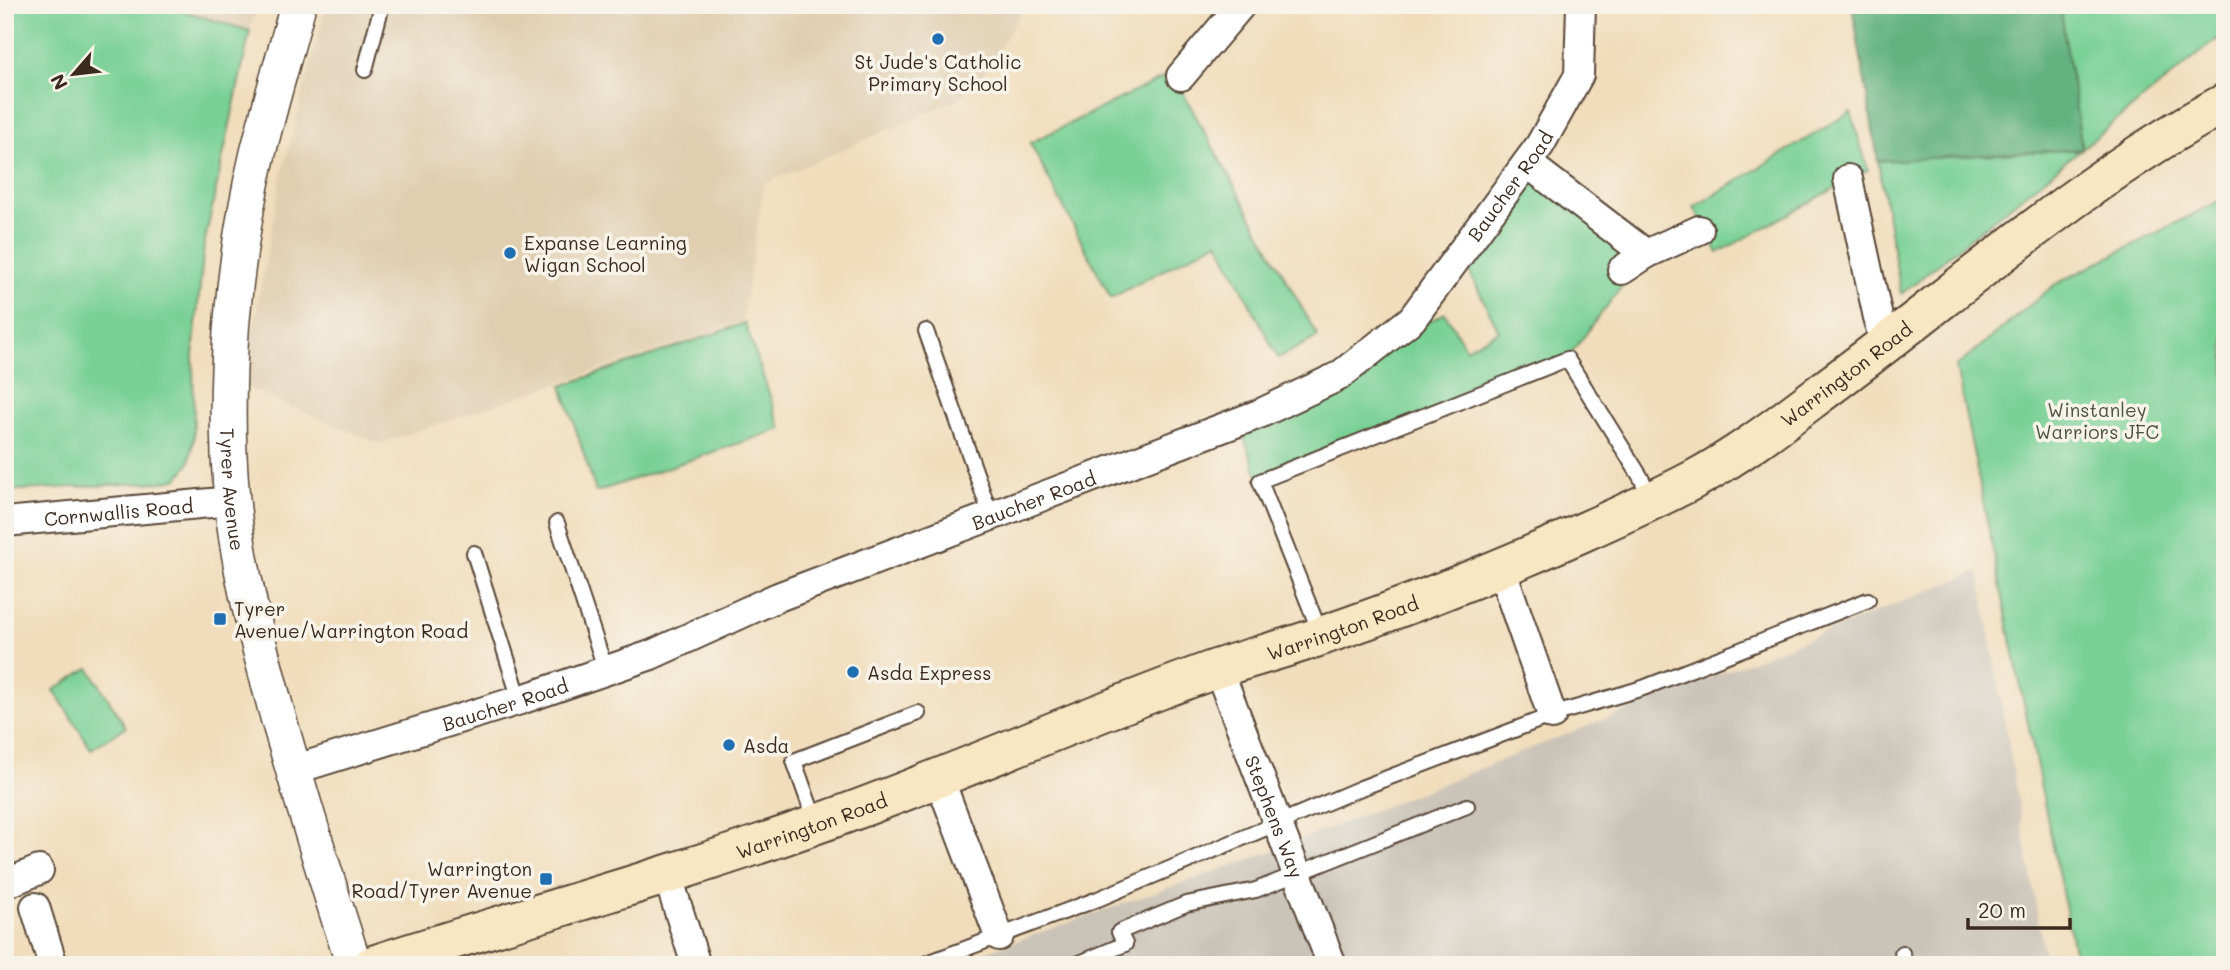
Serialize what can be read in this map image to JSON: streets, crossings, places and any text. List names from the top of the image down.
{
  "streets": {
    "main road": ["Warrington Road"],
    "street": [
      "Baucher Road",
      "Tyrer Avenue",
      "Cornwallis Road",
      "Stephens Way"
    ]
  },
  "crossings": [
    ["Baucher Road", "Tyrer Avenue"],
    ["Warrington Road", "Stephens Way"],
    ["Tyrer Avenue", "Cornwallis Road"]
  ],
  "parks": ["Winstanley Warriors JFC"],
  "places": {
    "other": [
      "St Jude's Catholic Primary School",
      "Expanse Learning Wigan School",
      "Asda Express",
      "Asda"
    ],
    "transit": ["Tyrer Avenue/Warrington Road", "Warrington Road/Tyrer Avenue"]
  },
  "scale_bar": "20 m",
  "north": "bottom left"
}
